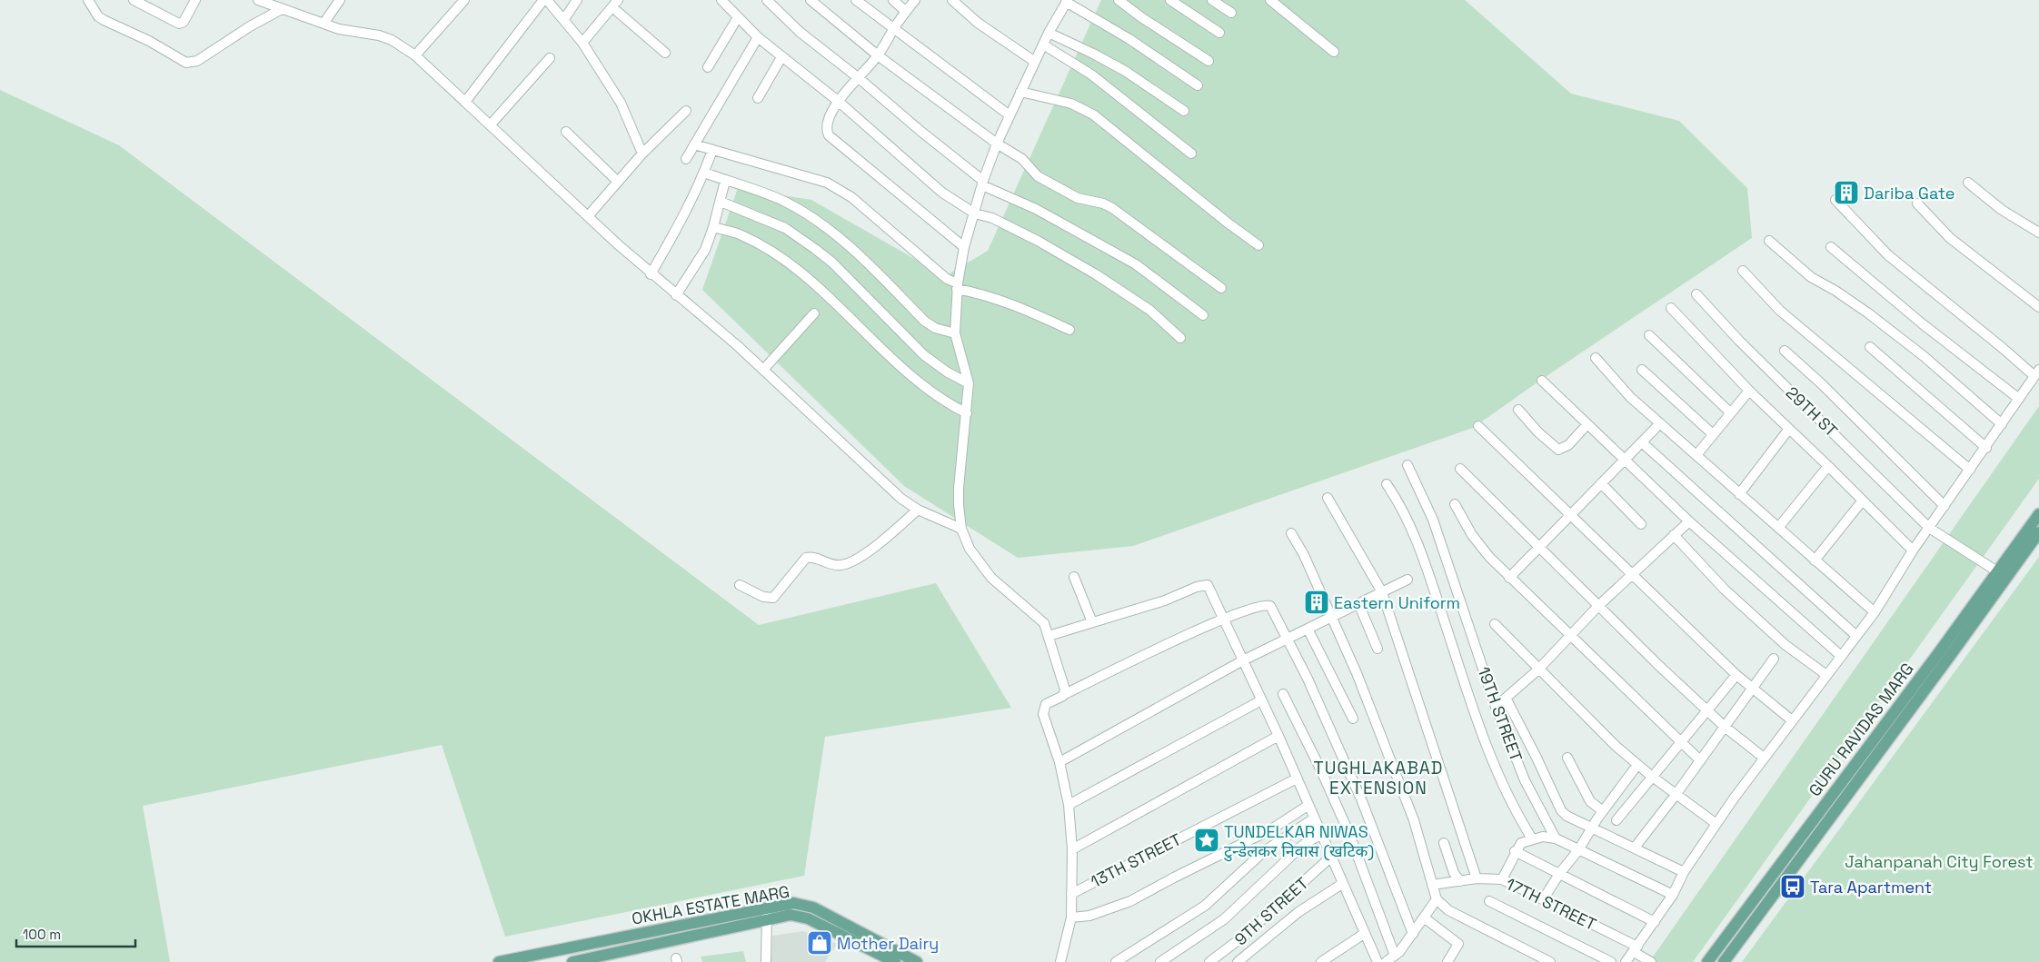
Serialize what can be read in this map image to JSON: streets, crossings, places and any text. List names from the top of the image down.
{
  "streets": {
    "main road": ["GURU RAVIDAS MARG", "OKHLA ESTATE MARG"],
    "street": [
      "29TH ST",
      "19TH STREET",
      "13TH STREET",
      "17TH STREET",
      "9TH STREET"
    ]
  },
  "crossings": [
    ["29TH ST", "GURU RAVIDAS MARG"]
  ],
  "districts": ["TUGHLAKABAD EXTENSION"],
  "parks": ["Jahanpanah City Forest"],
  "places": {
    "building": ["Dariba Gate", "Eastern Uniform"],
    "place": ["TUNDELKAR NIWAS टुन्डेलकर निवास (खटिक)"],
    "bus stop": ["Tara Apartment"],
    "shop": ["Mother Dairy"]
  },
  "scale_bar": "100 m"
}
